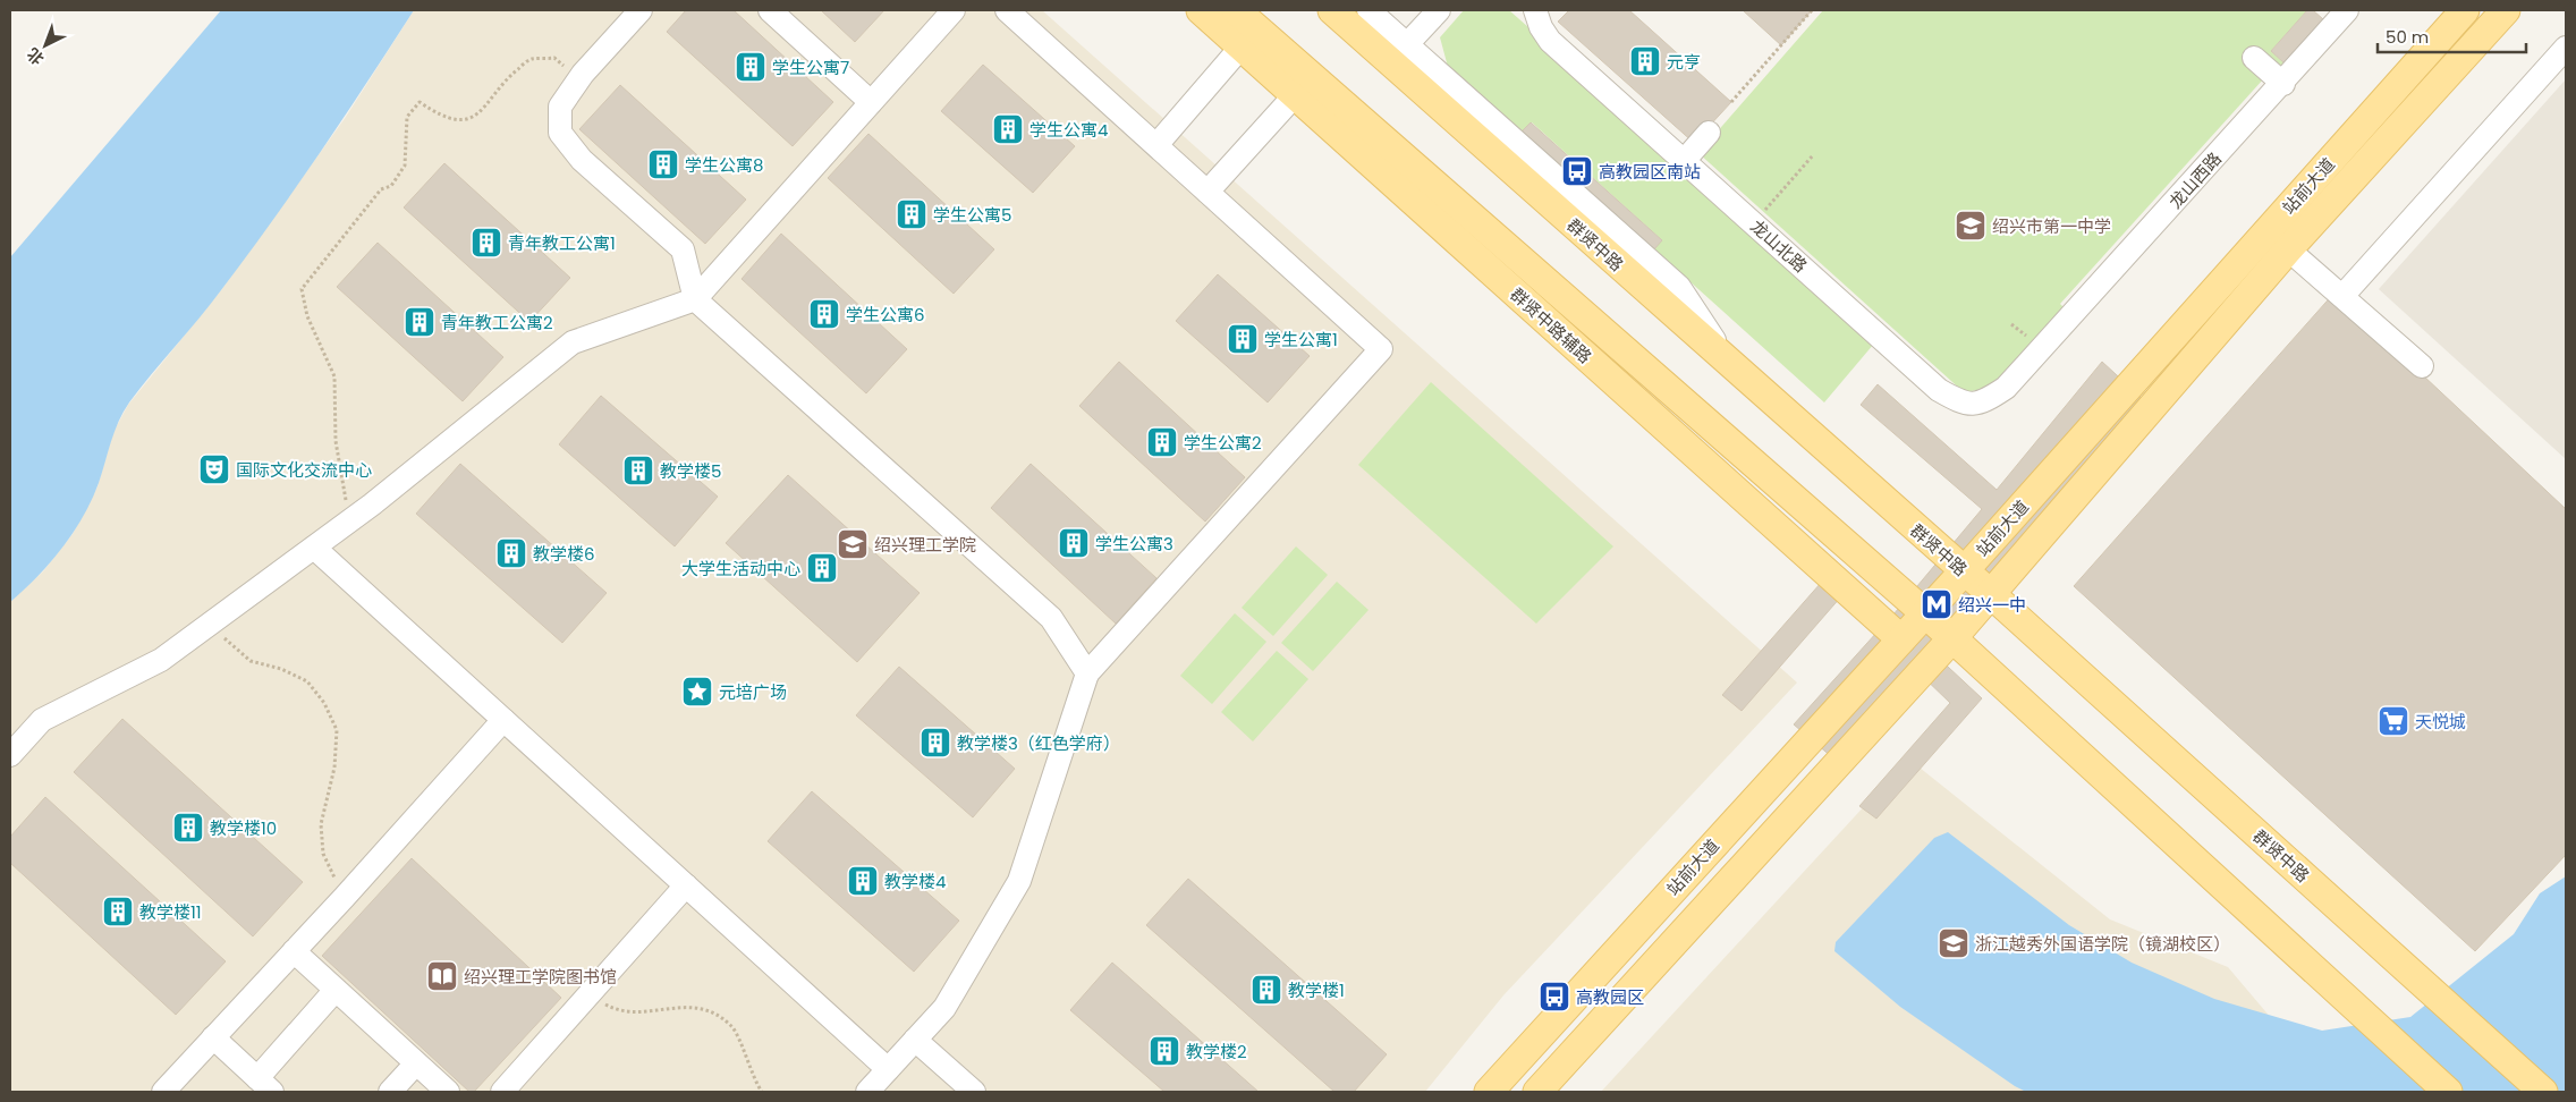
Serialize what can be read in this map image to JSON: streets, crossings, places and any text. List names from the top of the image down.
{
  "streets": {
    "main road": ["站前大道", "群贤中路", "群贤中路辅路"],
    "street": ["龙山西路", "龙山北路"]
  },
  "crossings": [
    ["龙山西路", "龙山北路"],
    ["站前大道", "群贤中路"],
    ["站前大道", "群贤中路辅路"]
  ],
  "places": {
    "building": [
      "元亨",
      "学生公寓7",
      "学生公寓4",
      "学生公寓8",
      "学生公寓5",
      "青年教工公寓1",
      "学生公寓6",
      "青年教工公寓2",
      "学生公寓1",
      "学生公寓2",
      "教学楼5",
      "学生公寓3",
      "教学楼6",
      "大学生活动中心",
      "教学楼3（红色学府）",
      "教学楼10",
      "教学楼4",
      "教学楼11",
      "教学楼1",
      "教学楼2"
    ],
    "bus stop": ["高教园区南站", "高教园区"],
    "school or university": ["绍兴市第一中学", "绍兴理工学院", "浙江越秀外国语学院（镜湖校区）"],
    "theatre": ["国际文化交流中心"],
    "metro station": ["绍兴一中"],
    "place": ["元培广场"],
    "supermarket": ["天悦城"],
    "library": ["绍兴理工学院图书馆"]
  },
  "scale_bar": "50 m",
  "north": "bottom left"
}
